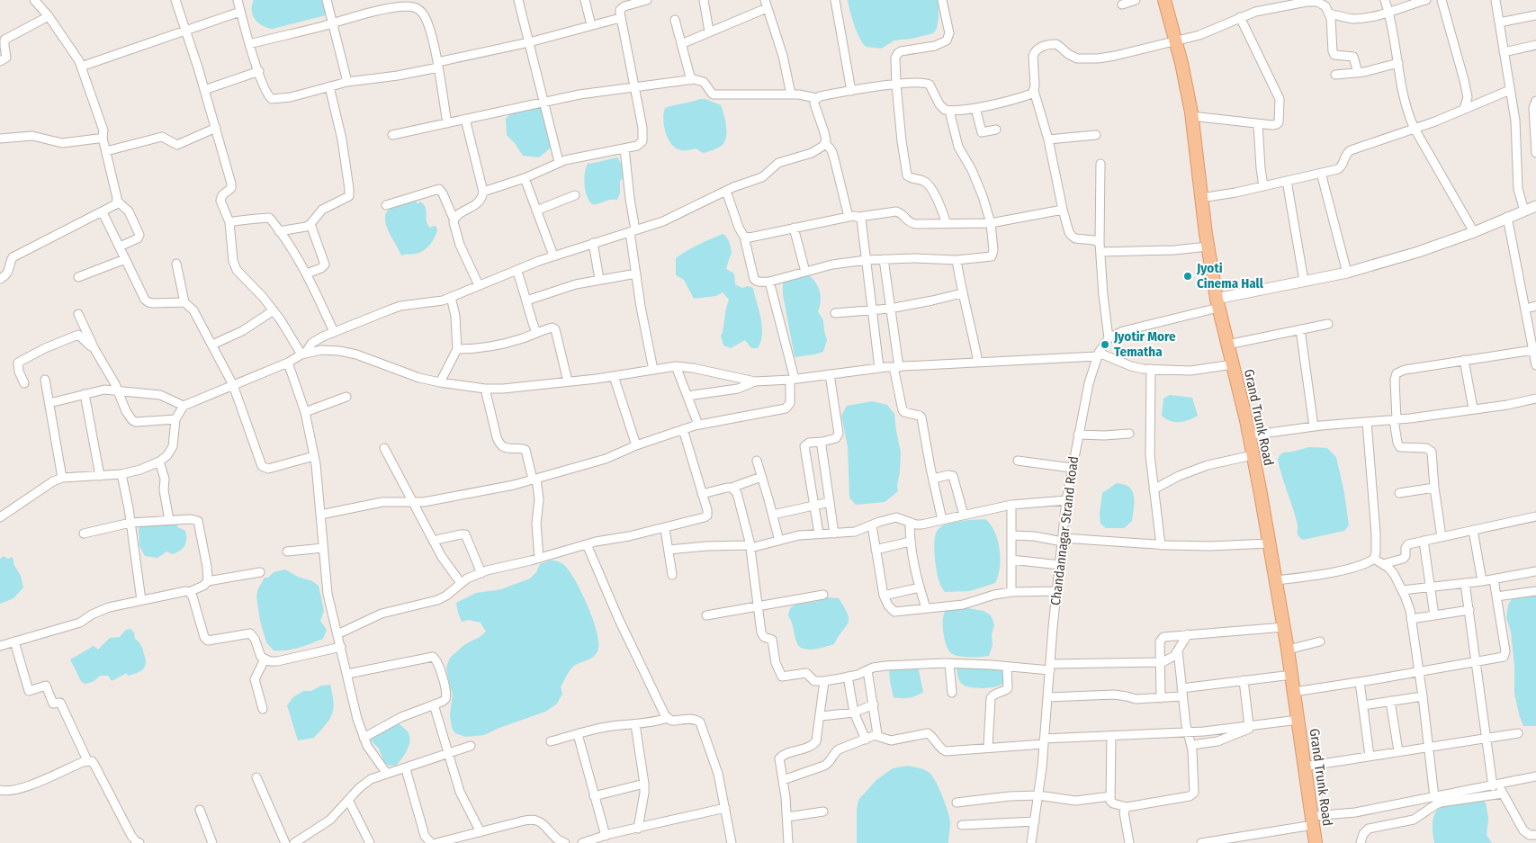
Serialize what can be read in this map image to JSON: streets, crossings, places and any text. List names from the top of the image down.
{
  "streets": {
    "main road": ["Grand Trunk Road"],
    "street": ["Chandannagar Strand Road"]
  },
  "places": ["Jyoti Cinema Hall", "Jyotir More Tematha"]
}
